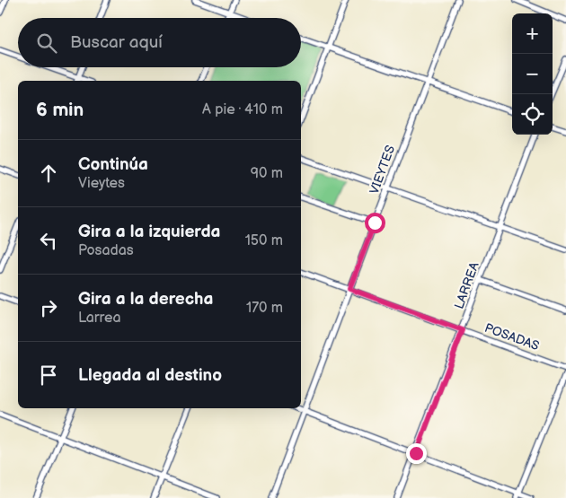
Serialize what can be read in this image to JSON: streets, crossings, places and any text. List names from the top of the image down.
{
  "streets": {
    "street": ["VIEYTES", "LARREA", "POSADAS"]
  },
  "crossings": [
    ["VIEYTES", "POSADAS"],
    ["LARREA", "POSADAS"]
  ],
  "page": {
    "map_buttons": ["+", "−"],
    "search": "Buscar aquí",
    "heading": ["6 min", "A pie · 410 m"],
    "list": [
      ["Continúa", "Vieytes", "90 m"],
      ["Gira a la izquierda", "Posadas", "150 m"],
      ["Gira a la derecha", "Larrea", "170 m"],
      "Llegada al destino"
    ]
  }
}
